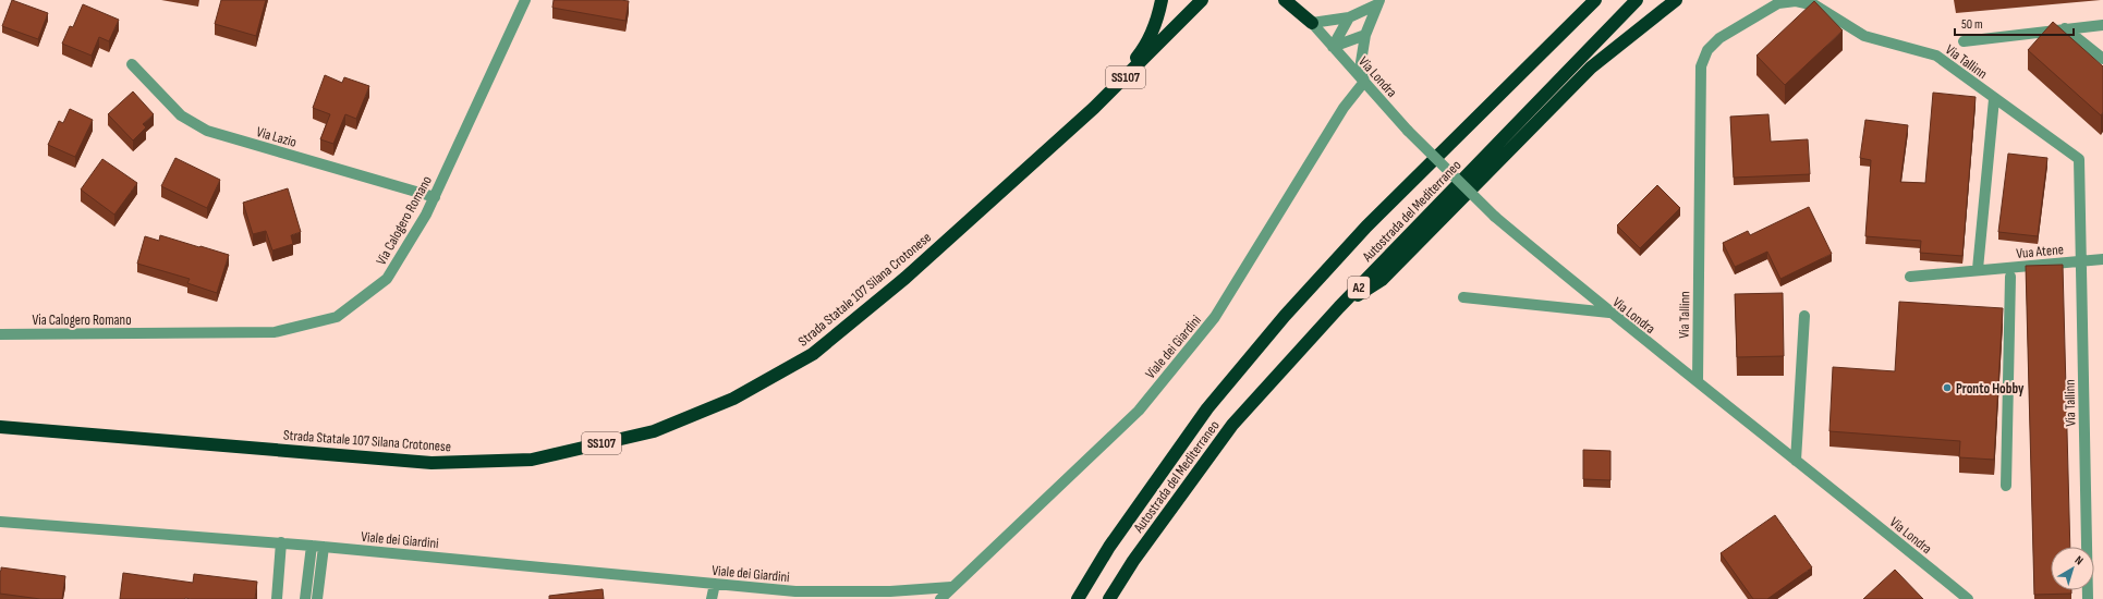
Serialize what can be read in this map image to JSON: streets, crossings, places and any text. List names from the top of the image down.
{
  "streets": {
    "highway": [
      "SS107",
      "Autostrada del Mediterraneo",
      "A2",
      "Strada Statale 107 Silana Crotonese"
    ],
    "street": [
      "Via Tallinn",
      "Via Londra",
      "Via Lazio",
      "Via Calogero Romano",
      "Vua Atene",
      "Viale dei Giardini"
    ]
  },
  "crossings": [
    ["Via Tallinn", "Via Londra"],
    ["Via Tallinn", "Vua Atene"],
    ["Via Londra", "Viale dei Giardini"],
    ["Via Lazio", "Via Calogero Romano"]
  ],
  "places": ["Pronto Hobby"],
  "scale_bar": "50 m",
  "north": "top right"
}
